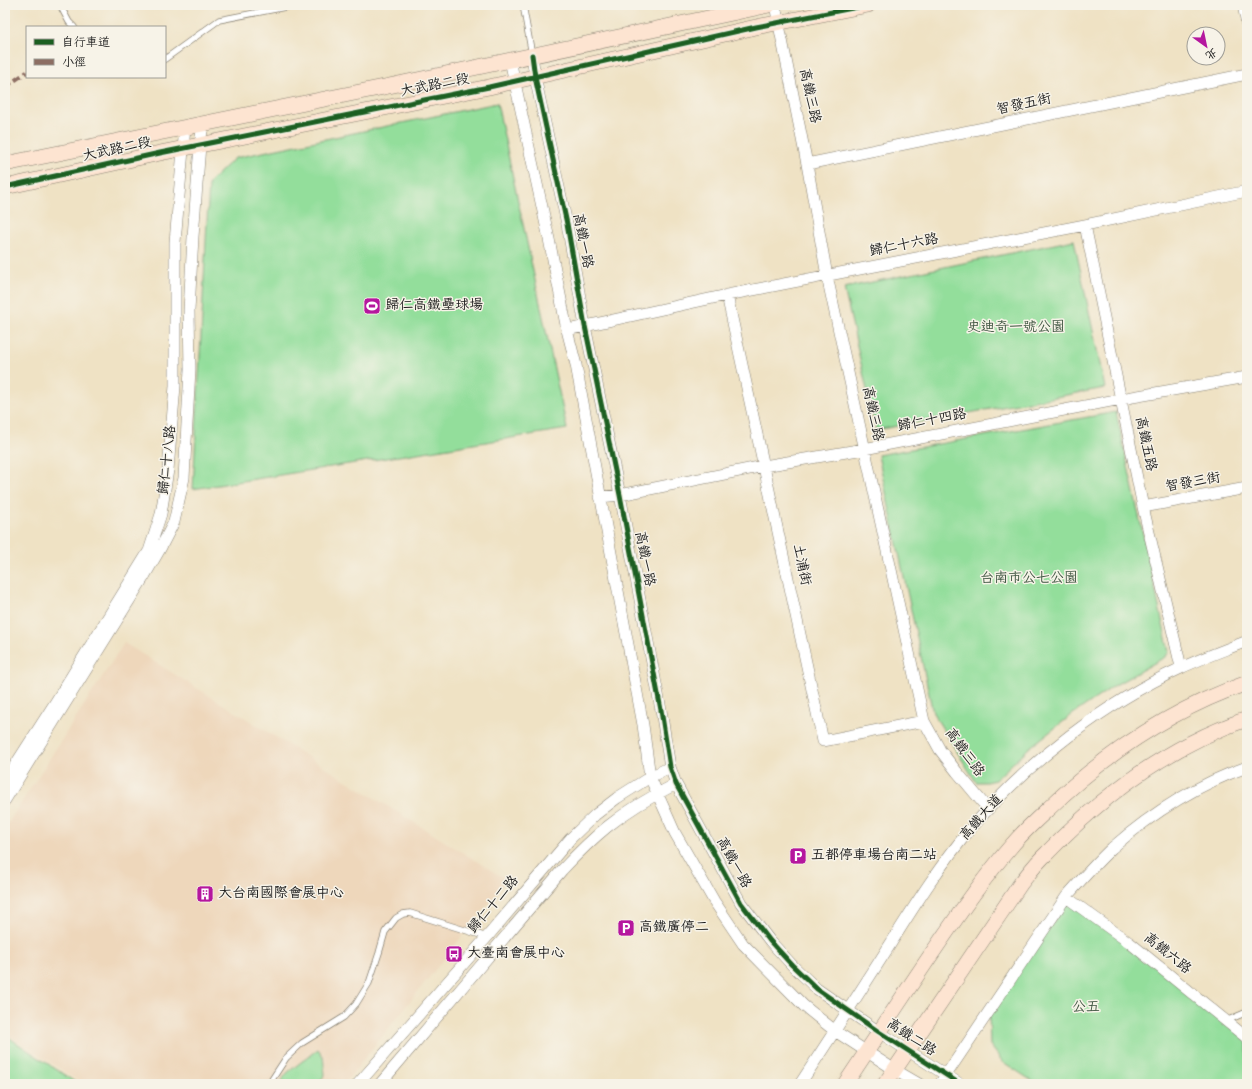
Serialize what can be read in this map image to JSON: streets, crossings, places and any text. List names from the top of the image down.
{
  "streets": {
    "street": [
      "大武路二段",
      "高鐵三路",
      "智發五街",
      "高鐵一路",
      "歸仁十六路",
      "歸仁十四路",
      "高鐵五路",
      "歸仁十八路",
      "智發三街",
      "土浦街",
      "高鐵大道",
      "歸仁十二路",
      "高鐵六路",
      "高鐵二路"
    ]
  },
  "crossings": [
    ["大武路二段", "高鐵三路"],
    ["大武路二段", "高鐵一路"],
    ["大武路二段", "歸仁十八路"],
    ["高鐵三路", "智發五街"],
    ["高鐵三路", "歸仁十六路"],
    ["高鐵三路", "歸仁十四路"],
    ["高鐵三路", "土浦街"],
    ["高鐵三路", "高鐵大道"],
    ["高鐵一路", "歸仁十六路"],
    ["高鐵一路", "歸仁十四路"],
    ["高鐵一路", "高鐵大道"],
    ["高鐵一路", "歸仁十二路"],
    ["高鐵一路", "高鐵二路"],
    ["歸仁十六路", "高鐵五路"],
    ["歸仁十六路", "土浦街"],
    ["歸仁十四路", "高鐵五路"],
    ["歸仁十四路", "土浦街"],
    ["高鐵五路", "智發三街"],
    ["高鐵五路", "高鐵大道"],
    ["高鐵大道", "高鐵二路"]
  ],
  "parks": ["史迪奇一號公園", "台南市公七公園", "公五"],
  "places": {
    "sports": ["歸仁高鐵壘球場"],
    "parking": ["五都停車場台南二站", "高鐵廣停二"],
    "building": ["大台南國際會展中心"],
    "bus stop": ["大臺南會展中心"]
  },
  "legend": ["自行車道", "小徑"],
  "north": "bottom right"
}
